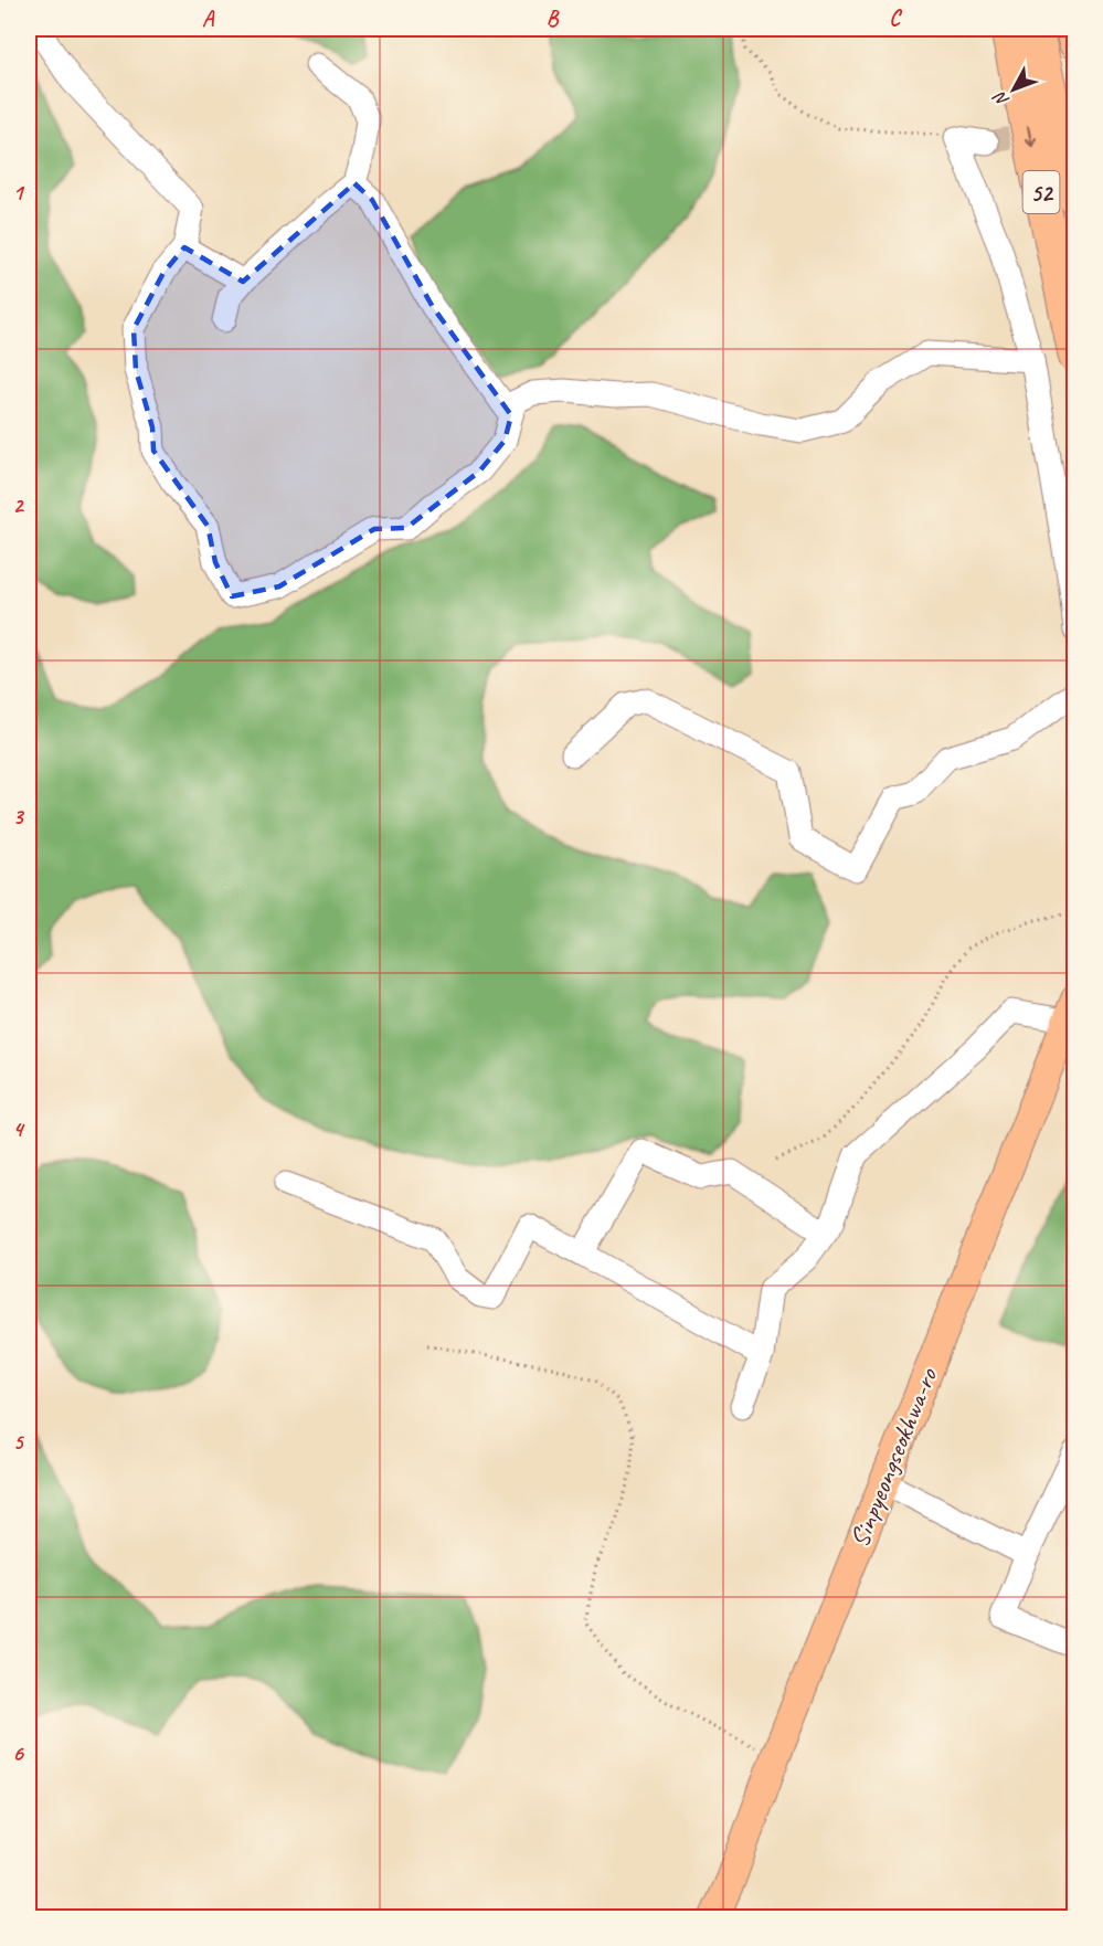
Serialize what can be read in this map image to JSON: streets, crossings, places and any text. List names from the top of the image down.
{
  "streets": {
    "highway": ["52"],
    "main road": ["Sinpyeongseokhwa-ro"]
  },
  "north": "bottom left",
  "grid": {
    "columns": ["A", "B", "C"],
    "rows": [
      "1",
      "2",
      "3",
      "4",
      "5",
      "6"
    ]
  }
}
